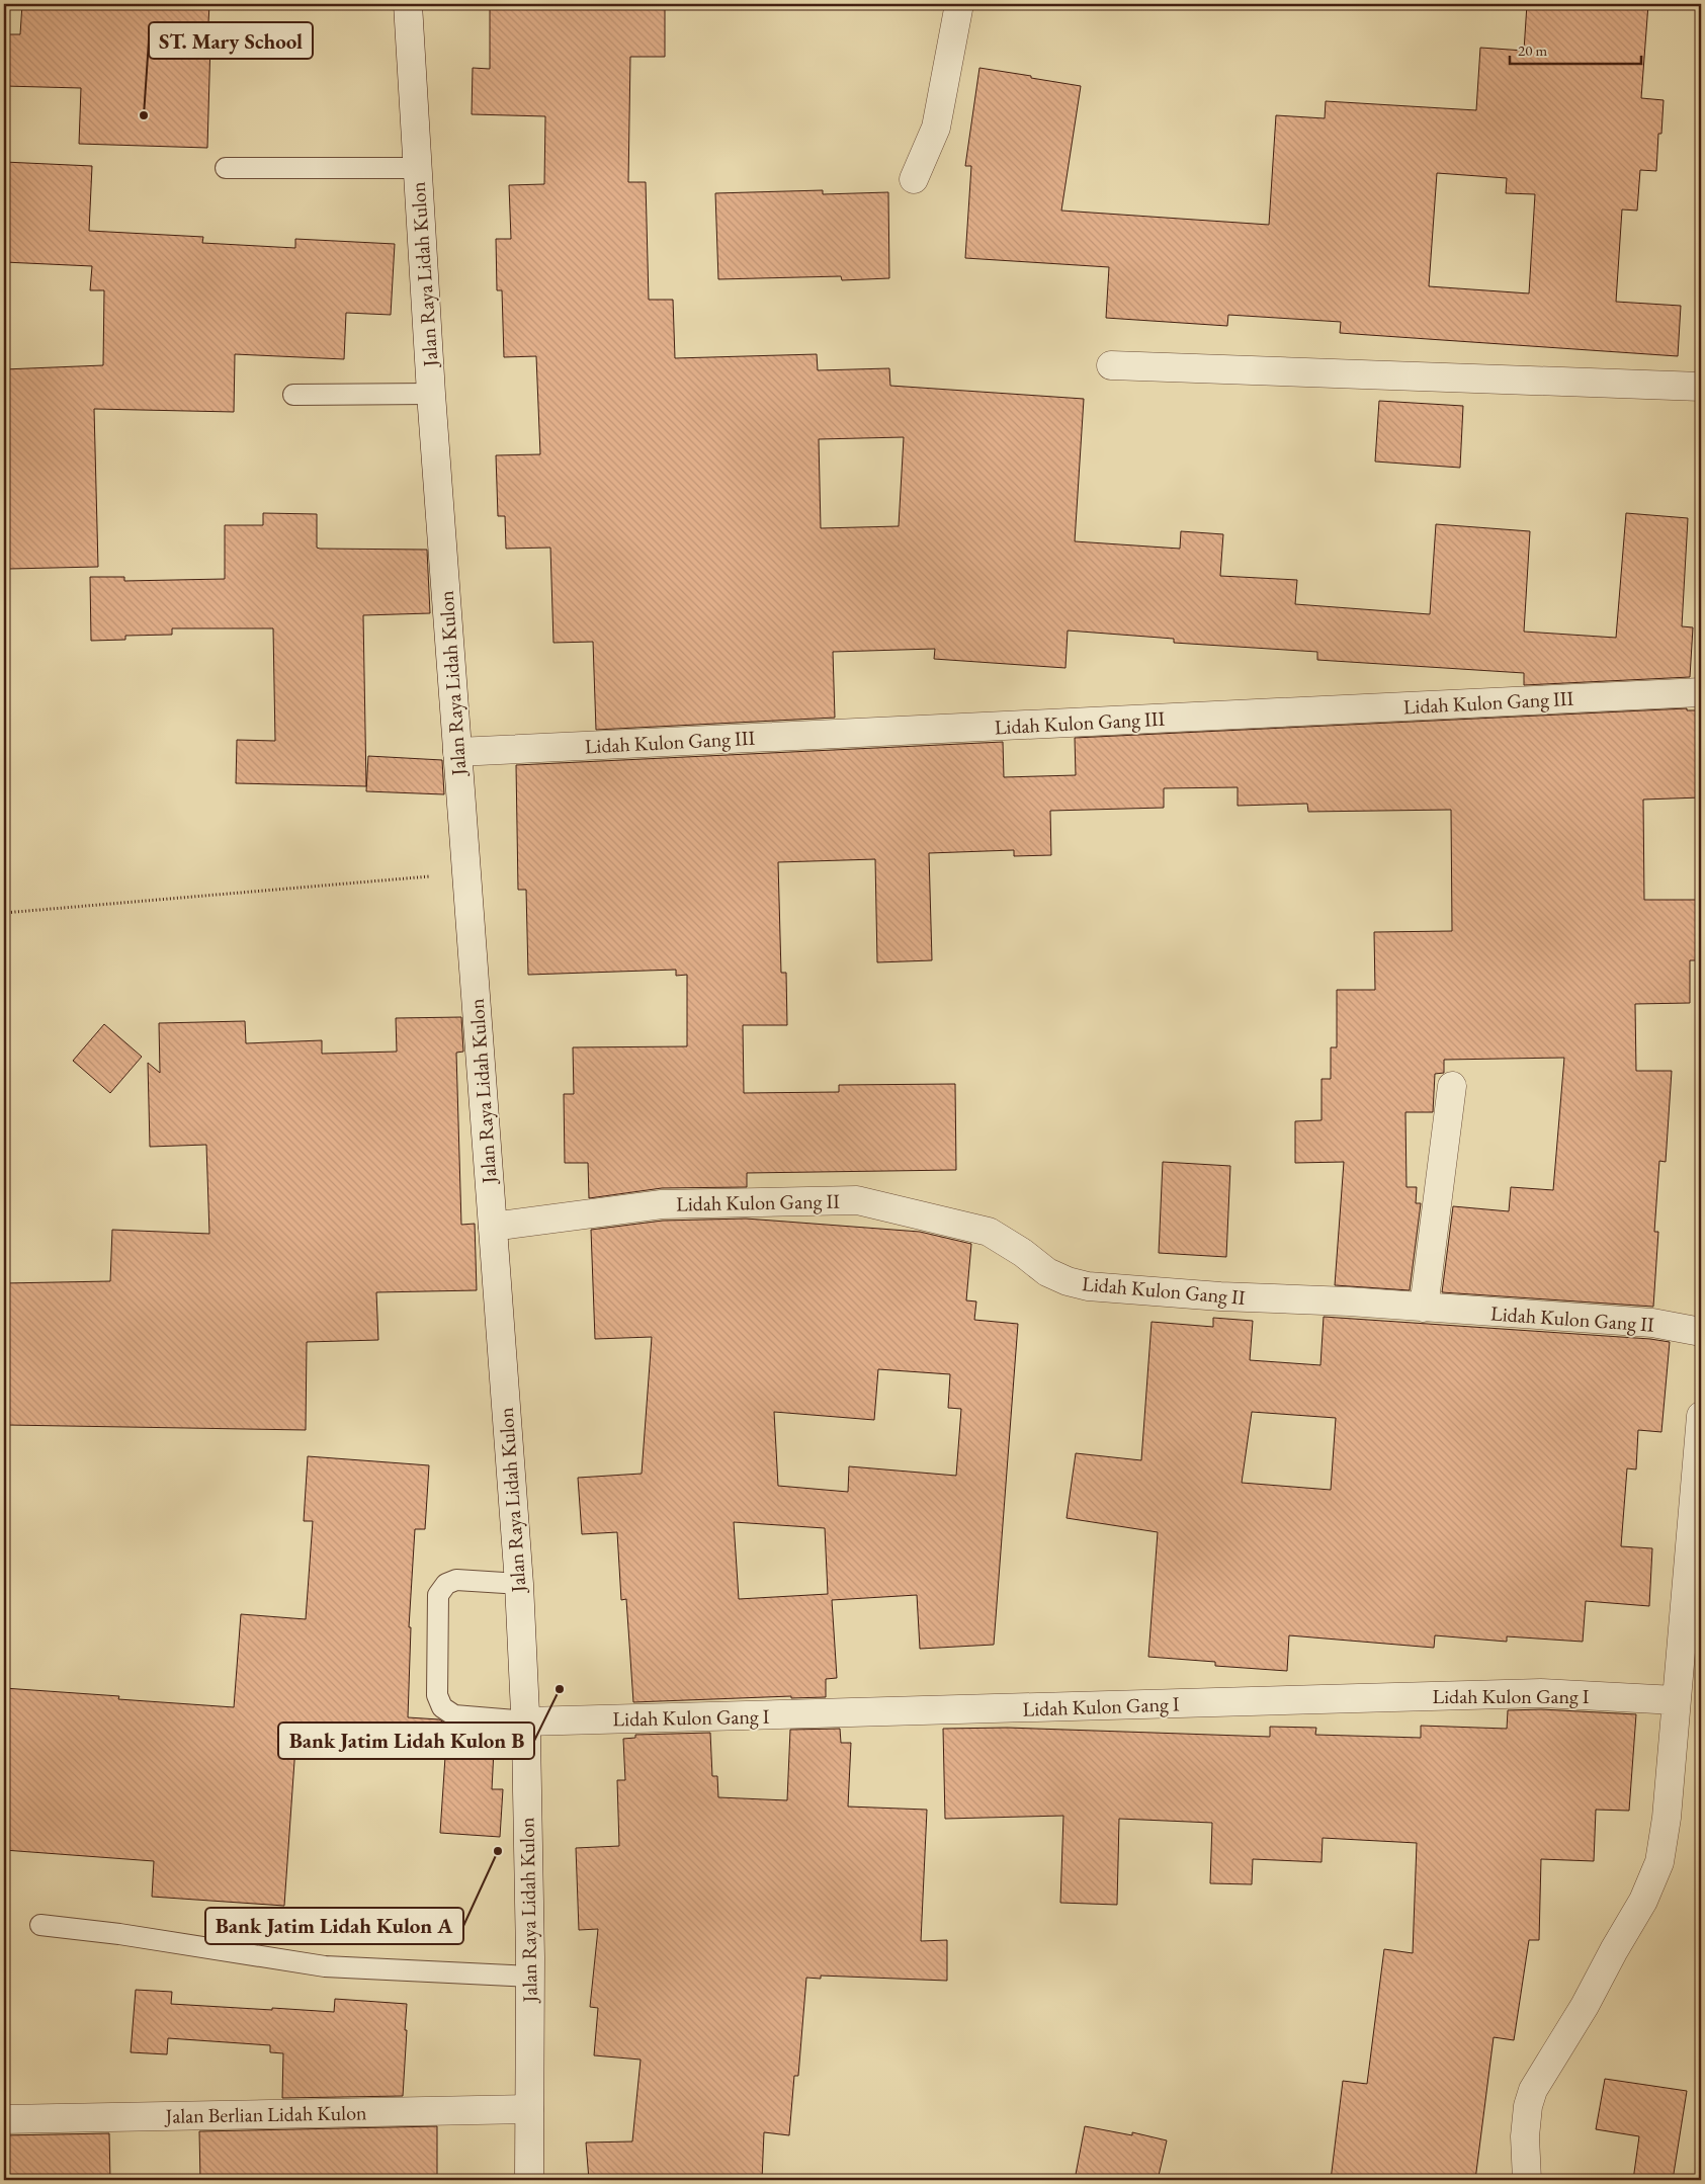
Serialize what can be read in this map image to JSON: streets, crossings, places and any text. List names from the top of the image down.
{
  "streets": {
    "street": [
      "Jalan Raya Lidah Kulon",
      "Lidah Kulon Gang III",
      "Lidah Kulon Gang II",
      "Lidah Kulon Gang I",
      "Jalan Berlian Lidah Kulon"
    ]
  },
  "crossings": [
    ["Jalan Raya Lidah Kulon", "Lidah Kulon Gang III"],
    ["Jalan Raya Lidah Kulon", "Lidah Kulon Gang II"],
    ["Jalan Raya Lidah Kulon", "Lidah Kulon Gang I"],
    ["Jalan Raya Lidah Kulon", "Jalan Berlian Lidah Kulon"]
  ],
  "places": ["ST. Mary School", "Bank Jatim Lidah Kulon B", "Bank Jatim Lidah Kulon A"],
  "scale_bar": "20 m"
}
